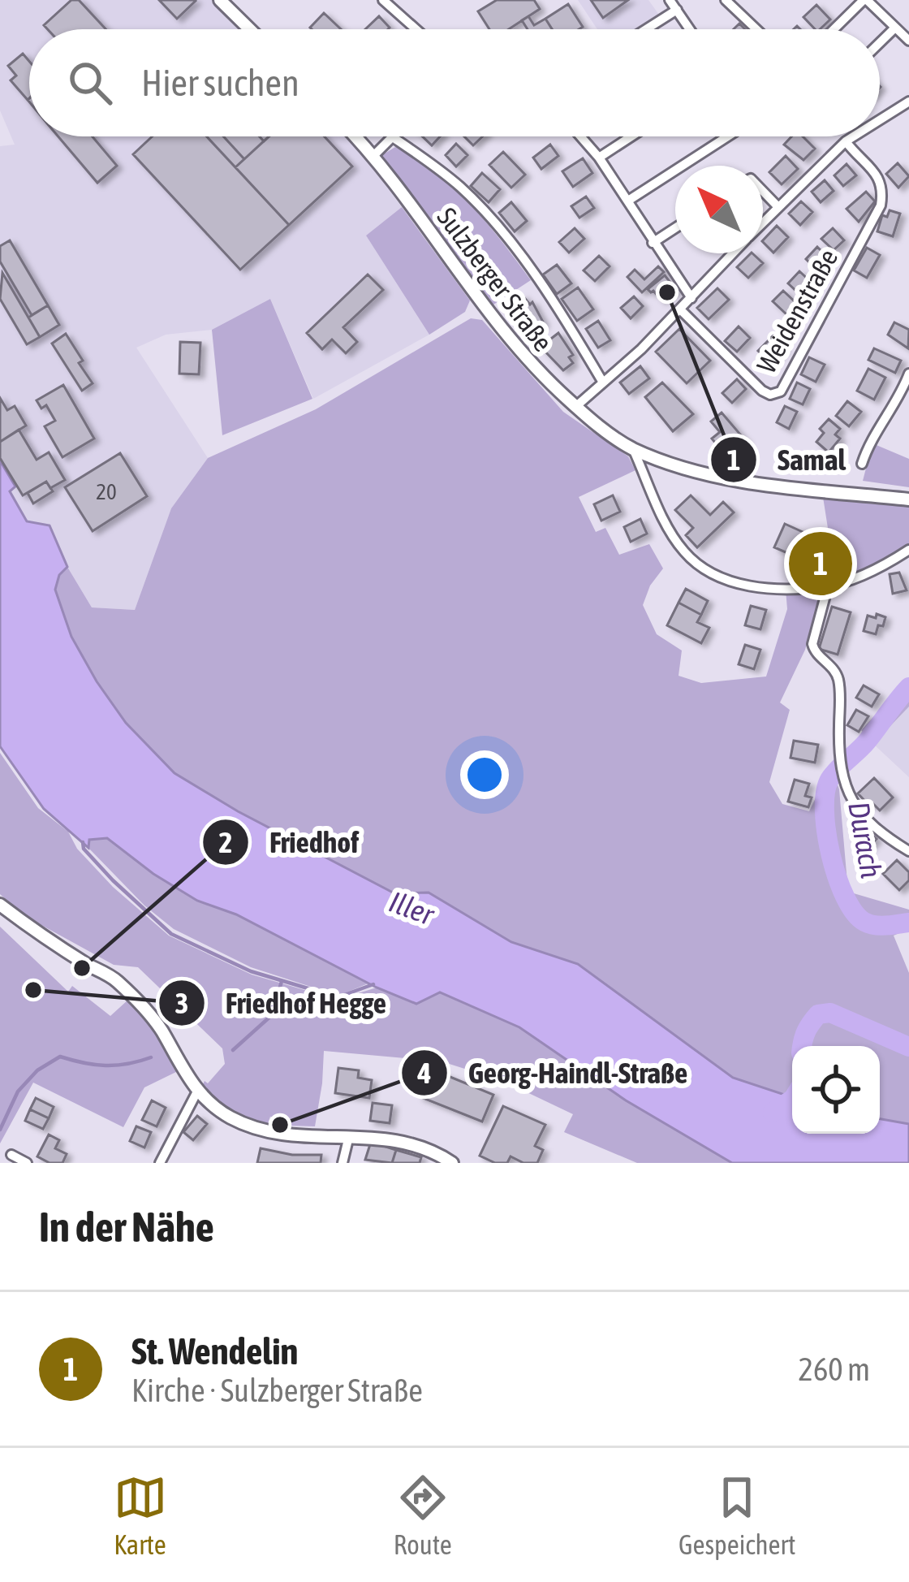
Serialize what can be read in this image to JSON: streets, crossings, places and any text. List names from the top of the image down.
{
  "streets": {
    "street": ["Sulzberger Straße", "Weidenstraße"]
  },
  "water": ["Durach", "Iller"],
  "places": [
    "Samal",
    "Friedhof",
    "Friedhof Hegge",
    "Georg-Haindl-Straße"
  ],
  "house_numbers": ["20"],
  "north": "top left",
  "page": {
    "search": "Hier suchen",
    "pins": "1",
    "heading": "In der Nähe",
    "list": [
      {
        "mark": "1",
        "name": "St. Wendelin",
        "note": "Kirche · Sulzberger Straße",
        "value": "260 m"
      }
    ],
    "nav": ["Karte", "Route", "Gespeichert"]
  }
}
